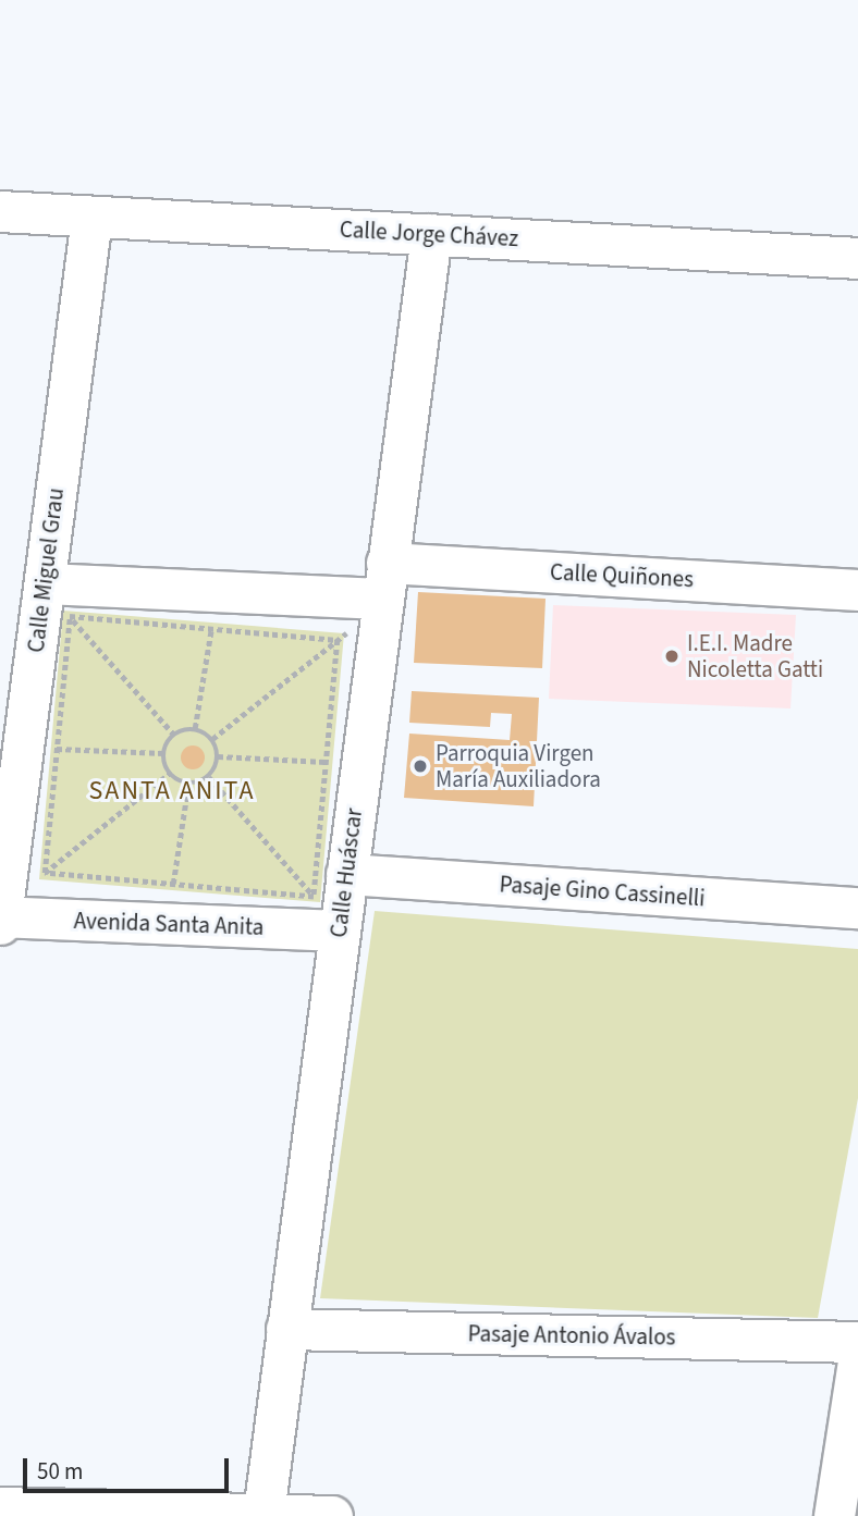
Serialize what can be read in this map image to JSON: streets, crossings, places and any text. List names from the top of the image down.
{
  "streets": {
    "street": [
      "Calle Jorge Chávez",
      "Calle Miguel Grau",
      "Calle Quiñones",
      "Calle Huáscar",
      "Pasaje Gino Cassinelli",
      "Avenida Santa Anita",
      "Pasaje Antonio Ávalos"
    ]
  },
  "crossings": [
    ["Calle Jorge Chávez", "Calle Miguel Grau"],
    ["Calle Jorge Chávez", "Calle Huáscar"],
    ["Calle Miguel Grau", "Calle Quiñones"],
    ["Calle Miguel Grau", "Avenida Santa Anita"],
    ["Calle Quiñones", "Calle Huáscar"],
    ["Calle Huáscar", "Pasaje Gino Cassinelli"],
    ["Calle Huáscar", "Avenida Santa Anita"],
    ["Calle Huáscar", "Pasaje Antonio Ávalos"]
  ],
  "districts": ["SANTA ANITA"],
  "places": ["I.E.I. Madre Nicoletta Gatti", "Parroquia Virgen María Auxiliadora"],
  "scale_bar": "50 m"
}
